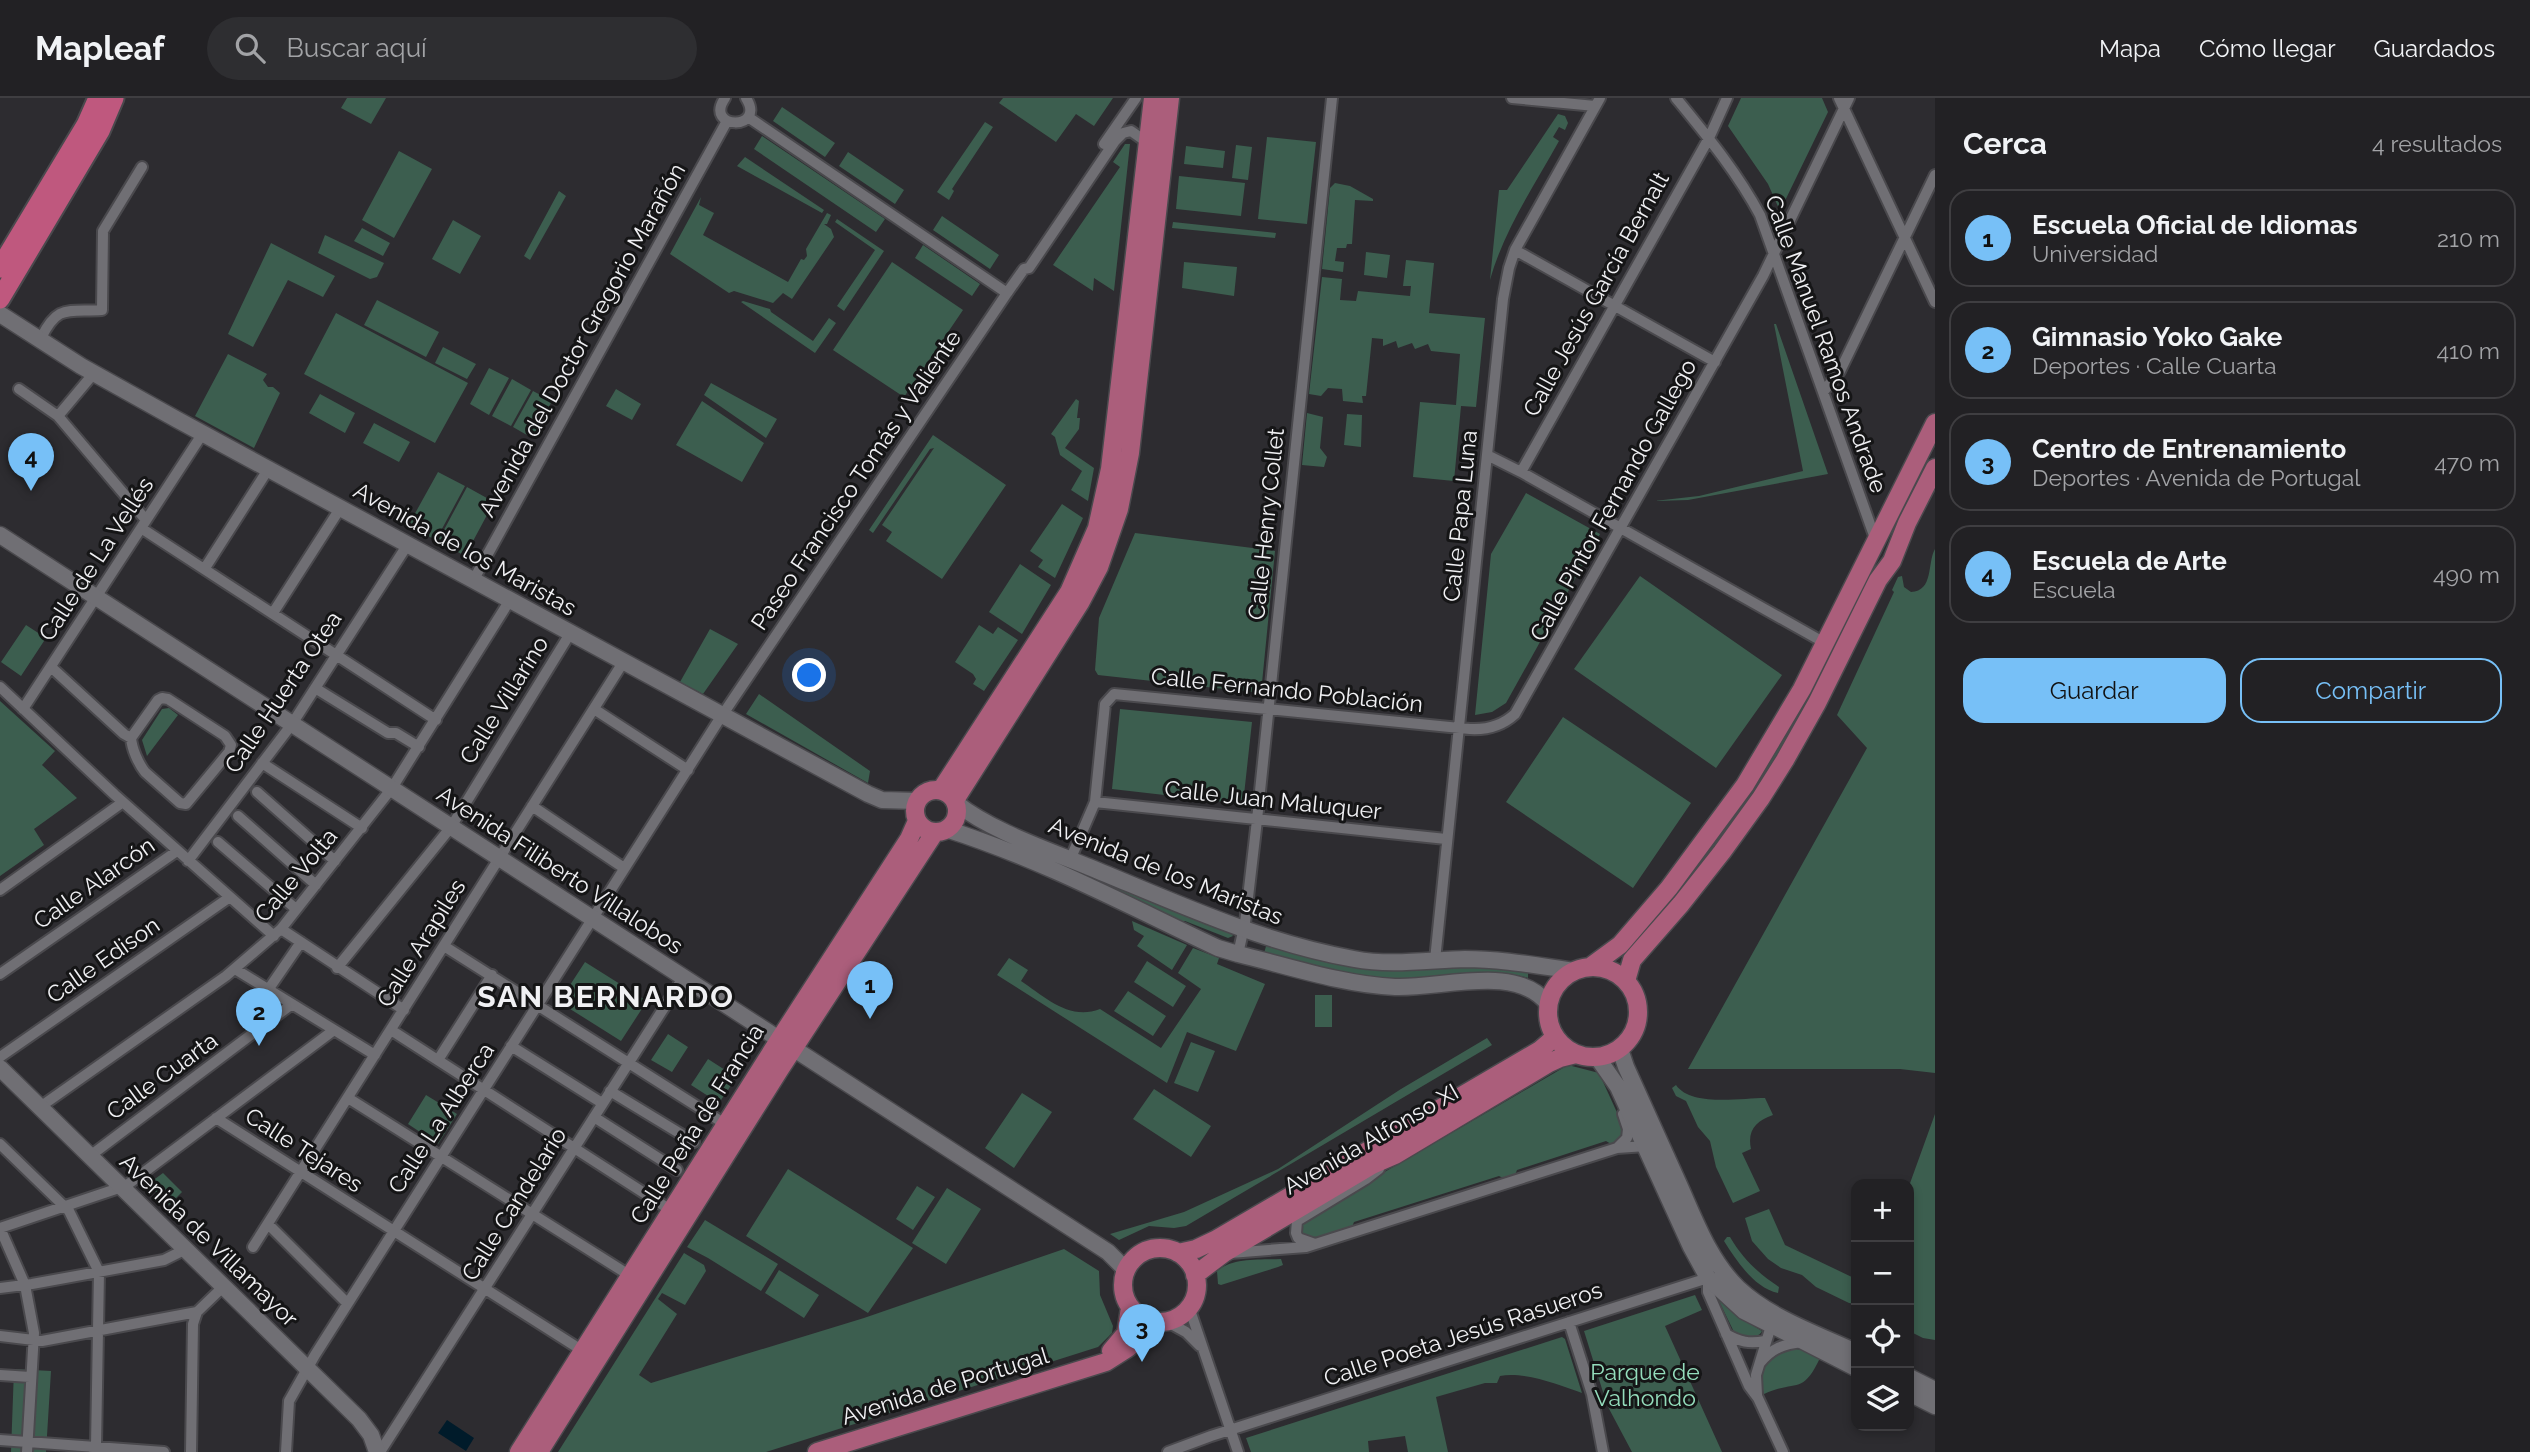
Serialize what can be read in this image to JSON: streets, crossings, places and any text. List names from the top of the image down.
{
  "streets": {
    "main road": [
      "Avenida de los Maristas",
      "Avenida Filiberto Villalobos",
      "Calle Peña de Francia",
      "Avenida Alfonso XI",
      "Avenida de Villamayor",
      "Avenida de Portugal"
    ],
    "street": [
      "Calle Jesús García Bernalt",
      "Avenida del Doctor Gregorio Marañón",
      "Calle Manuel Ramos Andrade",
      "Paseo Francisco Tomás y Valiente",
      "Calle Pintor Fernando Gallego",
      "Calle Papa Luna",
      "Calle Henry Collet",
      "Calle de La Vellés",
      "Calle Fernando Población",
      "Calle Huerta Otea",
      "Calle Villarino",
      "Calle Juan Maluquer",
      "Calle Volta",
      "Calle Alarcón",
      "Calle Arapiles",
      "Calle Edison",
      "Calle Cuarta",
      "Calle La Alberca",
      "Calle Tejares",
      "Calle Candelario",
      "Calle Poeta Jesús Rasueros"
    ]
  },
  "crossings": [
    ["Calle Jesús García Bernalt", "Calle Manuel Ramos Andrade"],
    ["Avenida del Doctor Gregorio Marañón", "Avenida de los Maristas"],
    ["Calle Manuel Ramos Andrade", "Calle Pintor Fernando Gallego"],
    ["Paseo Francisco Tomás y Valiente", "Avenida de los Maristas"],
    ["Paseo Francisco Tomás y Valiente", "Calle La Alberca"],
    ["Calle Pintor Fernando Gallego", "Calle Papa Luna"],
    ["Calle Pintor Fernando Gallego", "Calle Fernando Población"],
    ["Calle Papa Luna", "Avenida de los Maristas"],
    ["Calle Papa Luna", "Calle Fernando Población"],
    ["Calle Papa Luna", "Calle Juan Maluquer"],
    ["Calle Henry Collet", "Avenida de los Maristas"],
    ["Calle Henry Collet", "Calle Fernando Población"],
    ["Calle Henry Collet", "Calle Juan Maluquer"],
    ["Avenida de los Maristas", "Calle de La Vellés"],
    ["Avenida de los Maristas", "Calle Huerta Otea"],
    ["Avenida de los Maristas", "Calle Villarino"],
    ["Avenida de los Maristas", "Calle Volta"],
    ["Avenida de los Maristas", "Calle Arapiles"],
    ["Avenida de los Maristas", "Calle La Alberca"],
    ["Avenida de los Maristas", "Calle Peña de Francia"],
    ["Avenida de los Maristas", "Avenida Alfonso XI"],
    ["Calle de La Vellés", "Avenida Filiberto Villalobos"],
    ["Calle Fernando Población", "Calle Juan Maluquer"],
    ["Calle Huerta Otea", "Avenida Filiberto Villalobos"],
    ["Calle Villarino", "Avenida Filiberto Villalobos"],
    ["Avenida Filiberto Villalobos", "Calle Volta"],
    ["Avenida Filiberto Villalobos", "Calle Arapiles"],
    ["Avenida Filiberto Villalobos", "Calle La Alberca"],
    ["Avenida Filiberto Villalobos", "Calle Peña de Francia"],
    ["Avenida Filiberto Villalobos", "Avenida Alfonso XI"],
    ["Avenida Filiberto Villalobos", "Calle Candelario"],
    ["Avenida Filiberto Villalobos", "Avenida de Portugal"],
    ["Calle Volta", "Avenida de Villamayor"],
    ["Calle Arapiles", "Calle Tejares"],
    ["Calle Cuarta", "Avenida de Villamayor"],
    ["Calle La Alberca", "Calle Tejares"],
    ["Calle La Alberca", "Avenida de Villamayor"],
    ["Calle Peña de Francia", "Calle Tejares"],
    ["Avenida Alfonso XI", "Avenida de Portugal"],
    ["Calle Tejares", "Calle Candelario"],
    ["Calle Candelario", "Avenida de Villamayor"]
  ],
  "districts": ["SAN BERNARDO"],
  "parks": ["Parque de Valhondo"],
  "page": {
    "header": "Mapleaf",
    "search": "Buscar aquí",
    "nav": ["Mapa", "Cómo llegar", "Guardados"],
    "heading": ["Cerca", "4 resultados"],
    "list": [
      {
        "mark": "1",
        "name": "Escuela Oficial de Idiomas",
        "note": "Universidad",
        "value": "210 m"
      },
      {
        "mark": "2",
        "name": "Gimnasio Yoko Gake",
        "note": "Deportes · Calle Cuarta",
        "value": "410 m"
      },
      {
        "mark": "3",
        "name": "Centro de Entrenamiento",
        "note": "Deportes · Avenida de Portugal",
        "value": "470 m"
      },
      {
        "mark": "4",
        "name": "Escuela de Arte",
        "note": "Escuela",
        "value": "490 m"
      }
    ],
    "pins": [
      "4",
      "1",
      "2",
      "3"
    ],
    "buttons": ["Guardar", "Compartir"],
    "map_buttons": ["+", "−"]
  }
}
